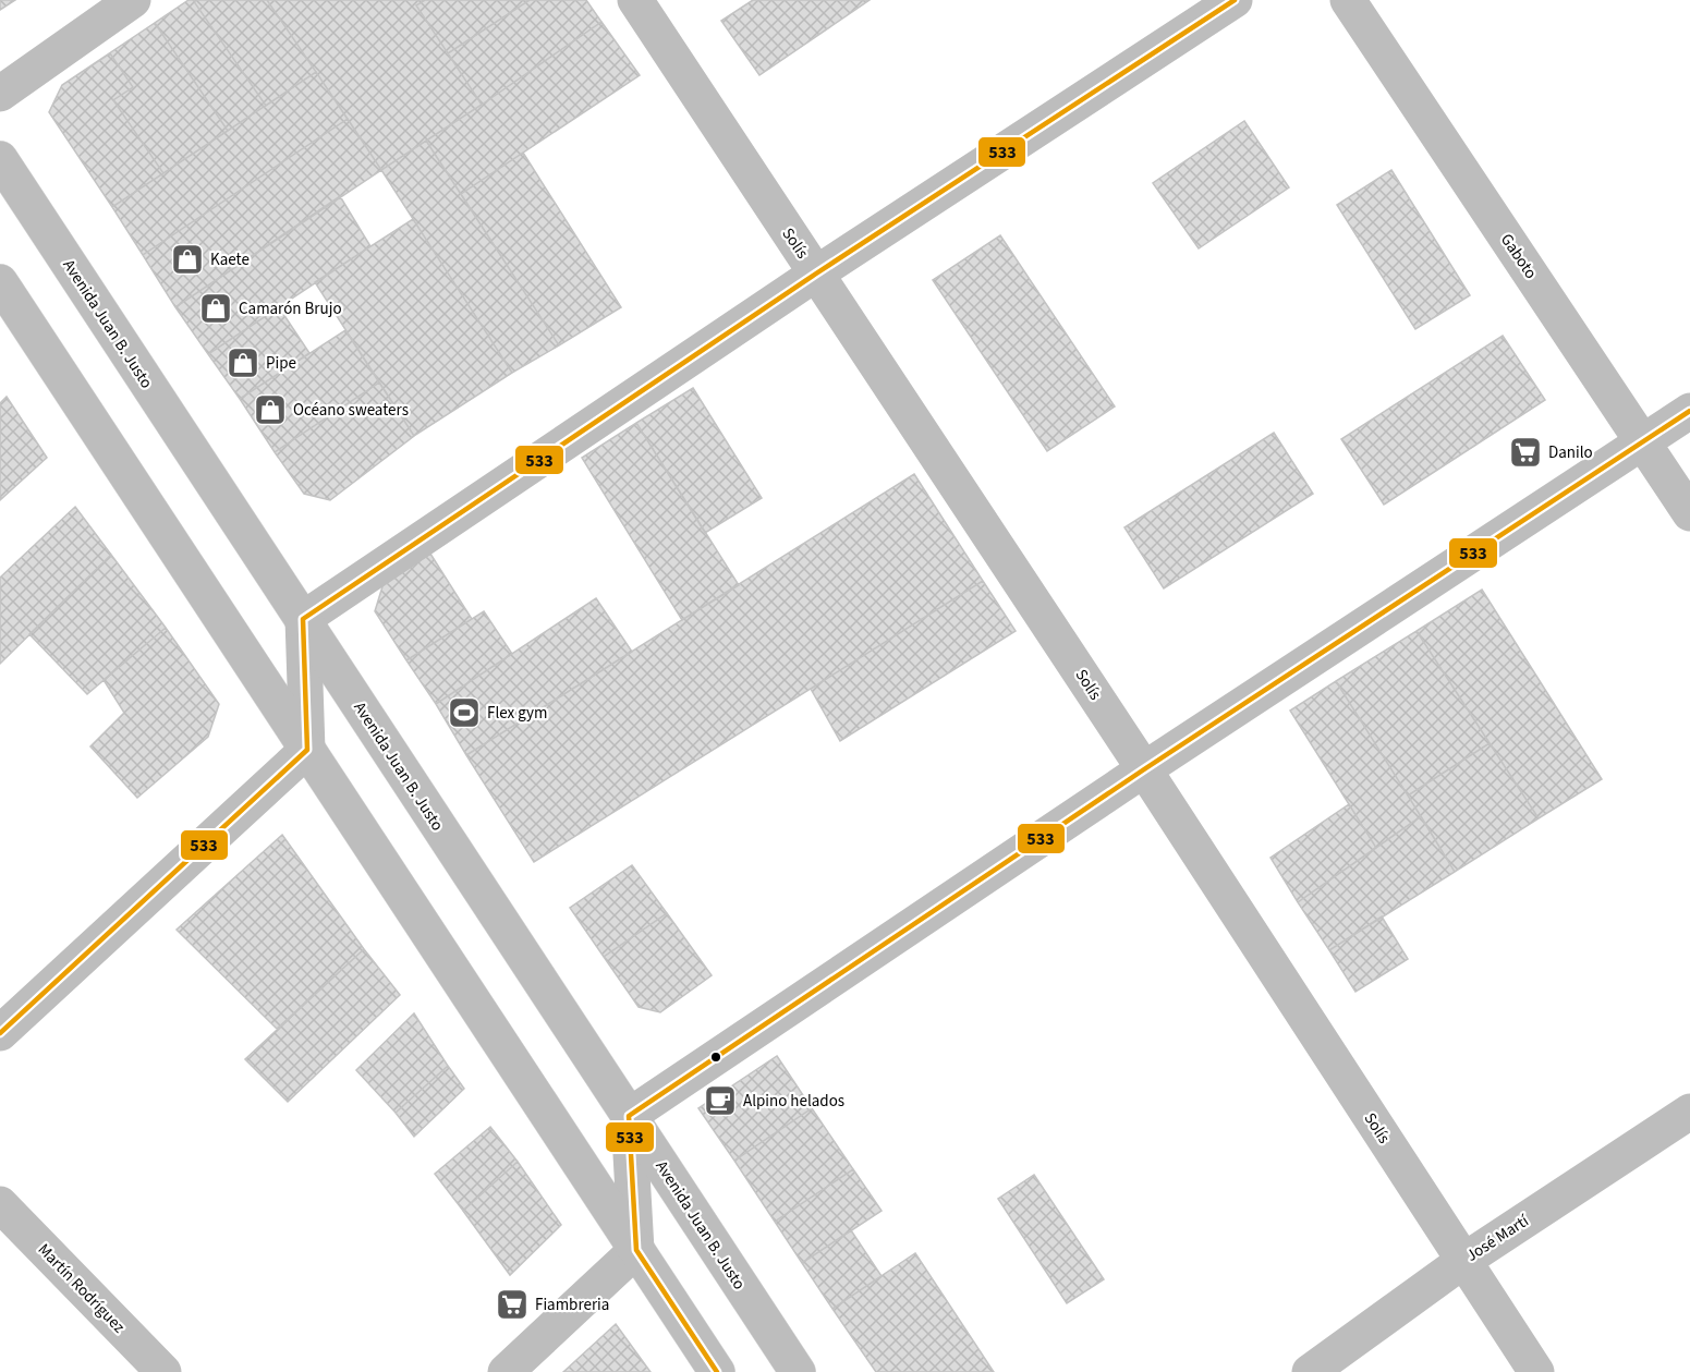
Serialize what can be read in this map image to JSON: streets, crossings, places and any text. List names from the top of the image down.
{
  "streets": {
    "street": [
      "Solís",
      "Gaboto",
      "Avenida Juan B. Justo",
      "José Martí",
      "Martín Rodríguez"
    ]
  },
  "crossings": [
    ["Solís", "José Martí"]
  ],
  "places": {
    "shop": [
      "Kaete",
      "Camarón Brujo",
      "Pipe",
      "Océano sweaters"
    ],
    "supermarket": ["Danilo", "Fiambreria"],
    "sports": ["Flex gym"],
    "cafe": ["Alpino helados"]
  },
  "lines": ["transit line 533"]
}
